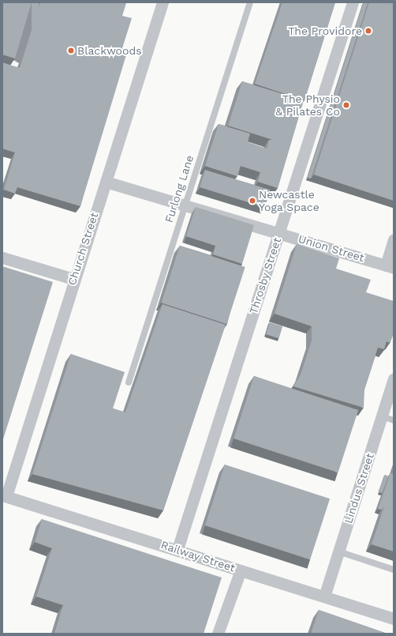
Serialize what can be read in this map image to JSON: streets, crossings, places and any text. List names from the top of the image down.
{
  "streets": {
    "street": [
      "Union Street",
      "Church Street",
      "Throsby Street",
      "Lindus Street",
      "Railway Street"
    ],
    "lane": ["Furlong Lane"]
  },
  "crossings": [
    ["Furlong Lane", "Union Street"],
    ["Union Street", "Church Street"],
    ["Union Street", "Throsby Street"],
    ["Church Street", "Railway Street"],
    ["Throsby Street", "Railway Street"],
    ["Lindus Street", "Railway Street"]
  ],
  "places": [
    "The Providore",
    "Blackwoods",
    "The Physio & Pilates Co",
    "Newcastle Yoga Space"
  ]
}
